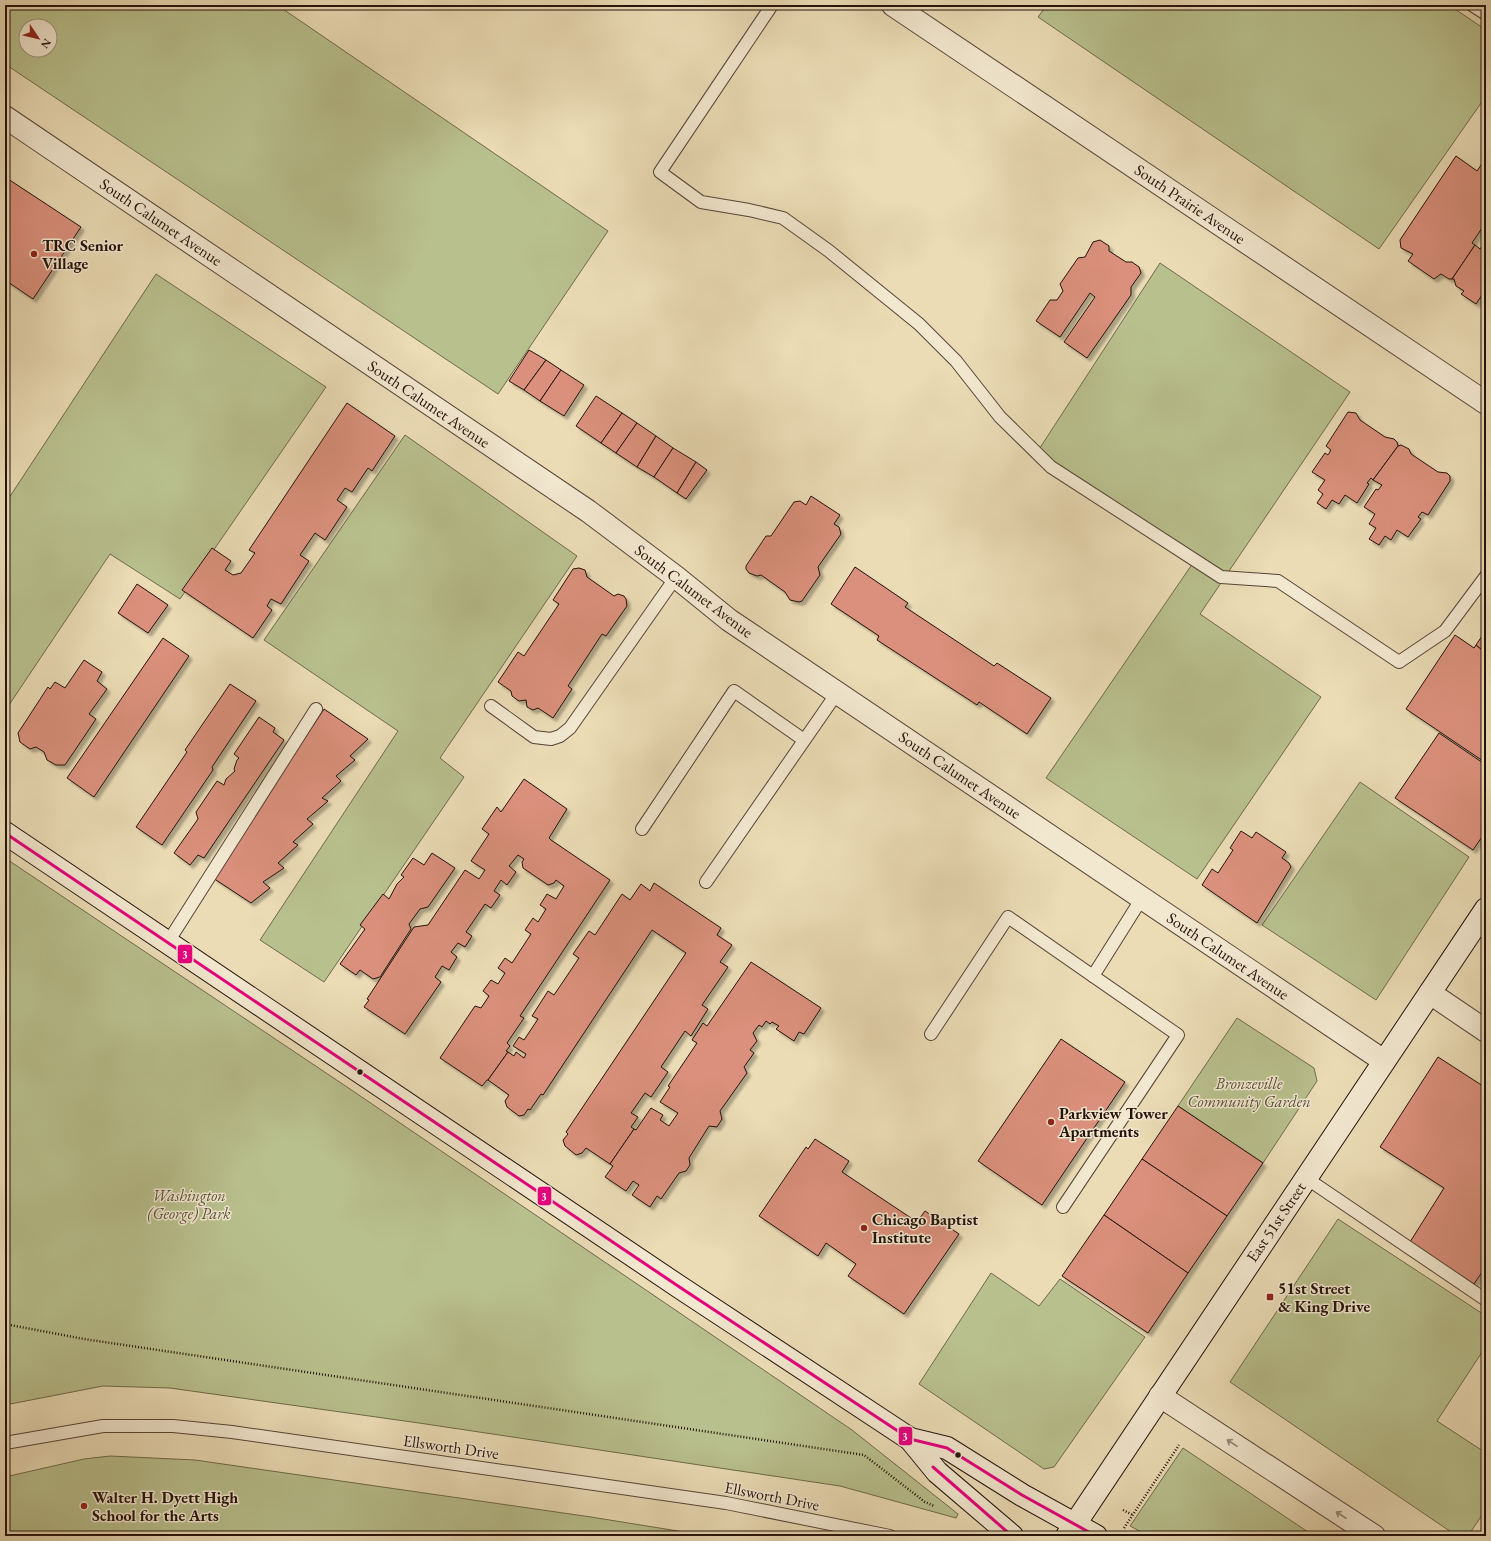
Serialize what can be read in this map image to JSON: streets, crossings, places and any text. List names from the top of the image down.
{
  "streets": {
    "street": ["South Prairie Avenue", "South Calumet Avenue", "East 51st Street"],
    "lane": ["Ellsworth Drive"]
  },
  "crossings": [
    ["South Calumet Avenue", "East 51st Street"]
  ],
  "parks": ["Bronzeville Community Garden", "Washington (George) Park"],
  "places": {
    "other": [
      "TRC Senior Village",
      "Parkview Tower Apartments",
      "Chicago Baptist Institute",
      "Walter H. Dyett High School for the Arts"
    ],
    "transit": ["51st Street & King Drive"]
  },
  "lines": ["transit line 3"],
  "north": "bottom right"
}
